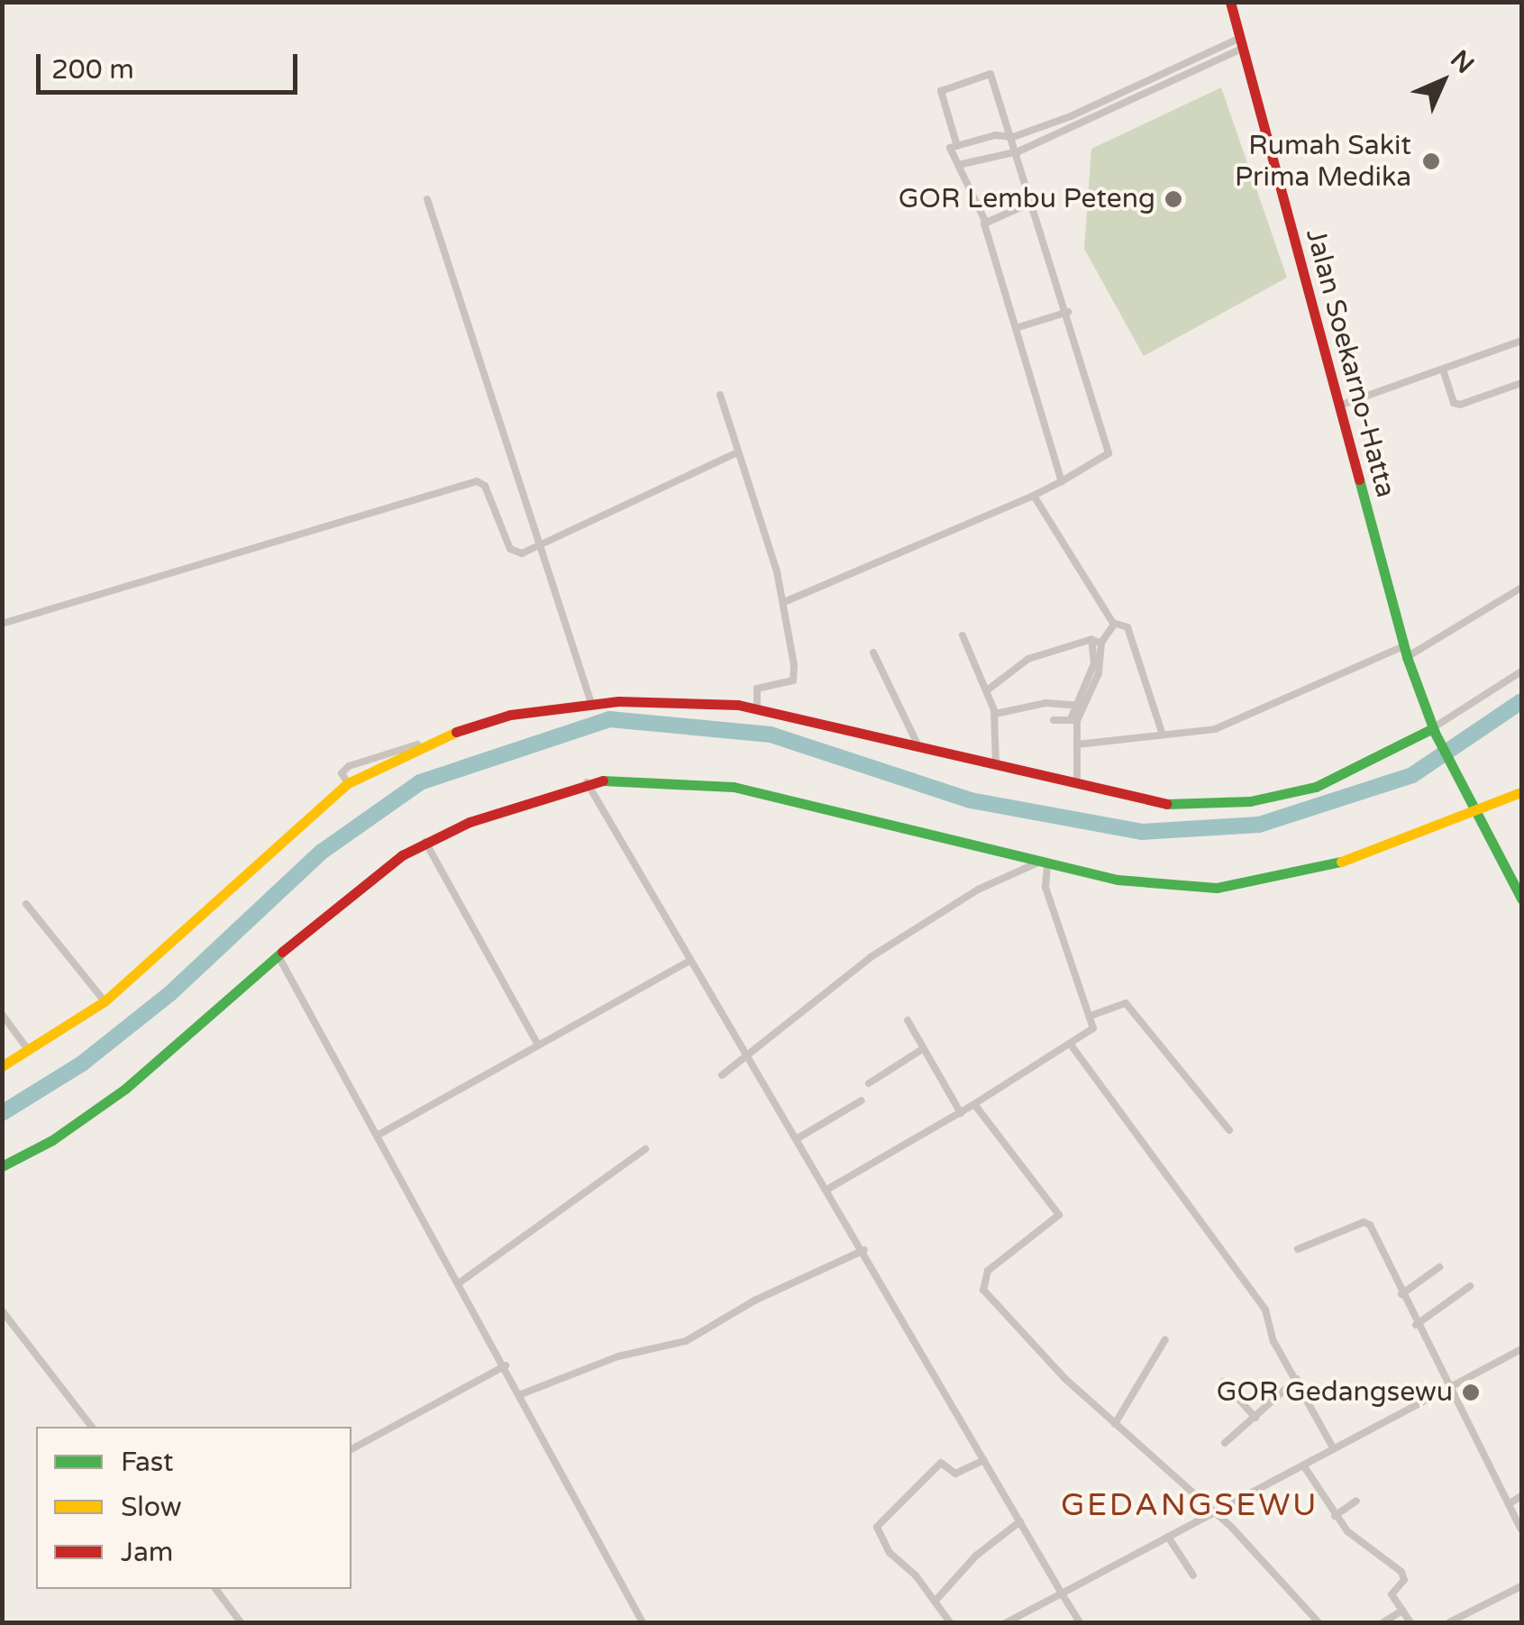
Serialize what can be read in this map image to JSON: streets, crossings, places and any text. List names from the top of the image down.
{
  "streets": {
    "main road": ["Jalan Soekarno-Hatta"]
  },
  "districts": ["GEDANGSEWU"],
  "places": ["Rumah Sakit Prima Medika", "GOR Lembu Peteng", "GOR Gedangsewu"],
  "legend": ["Fast", "Slow", "Jam"],
  "scale_bar": "200 m",
  "north": "top right"
}
